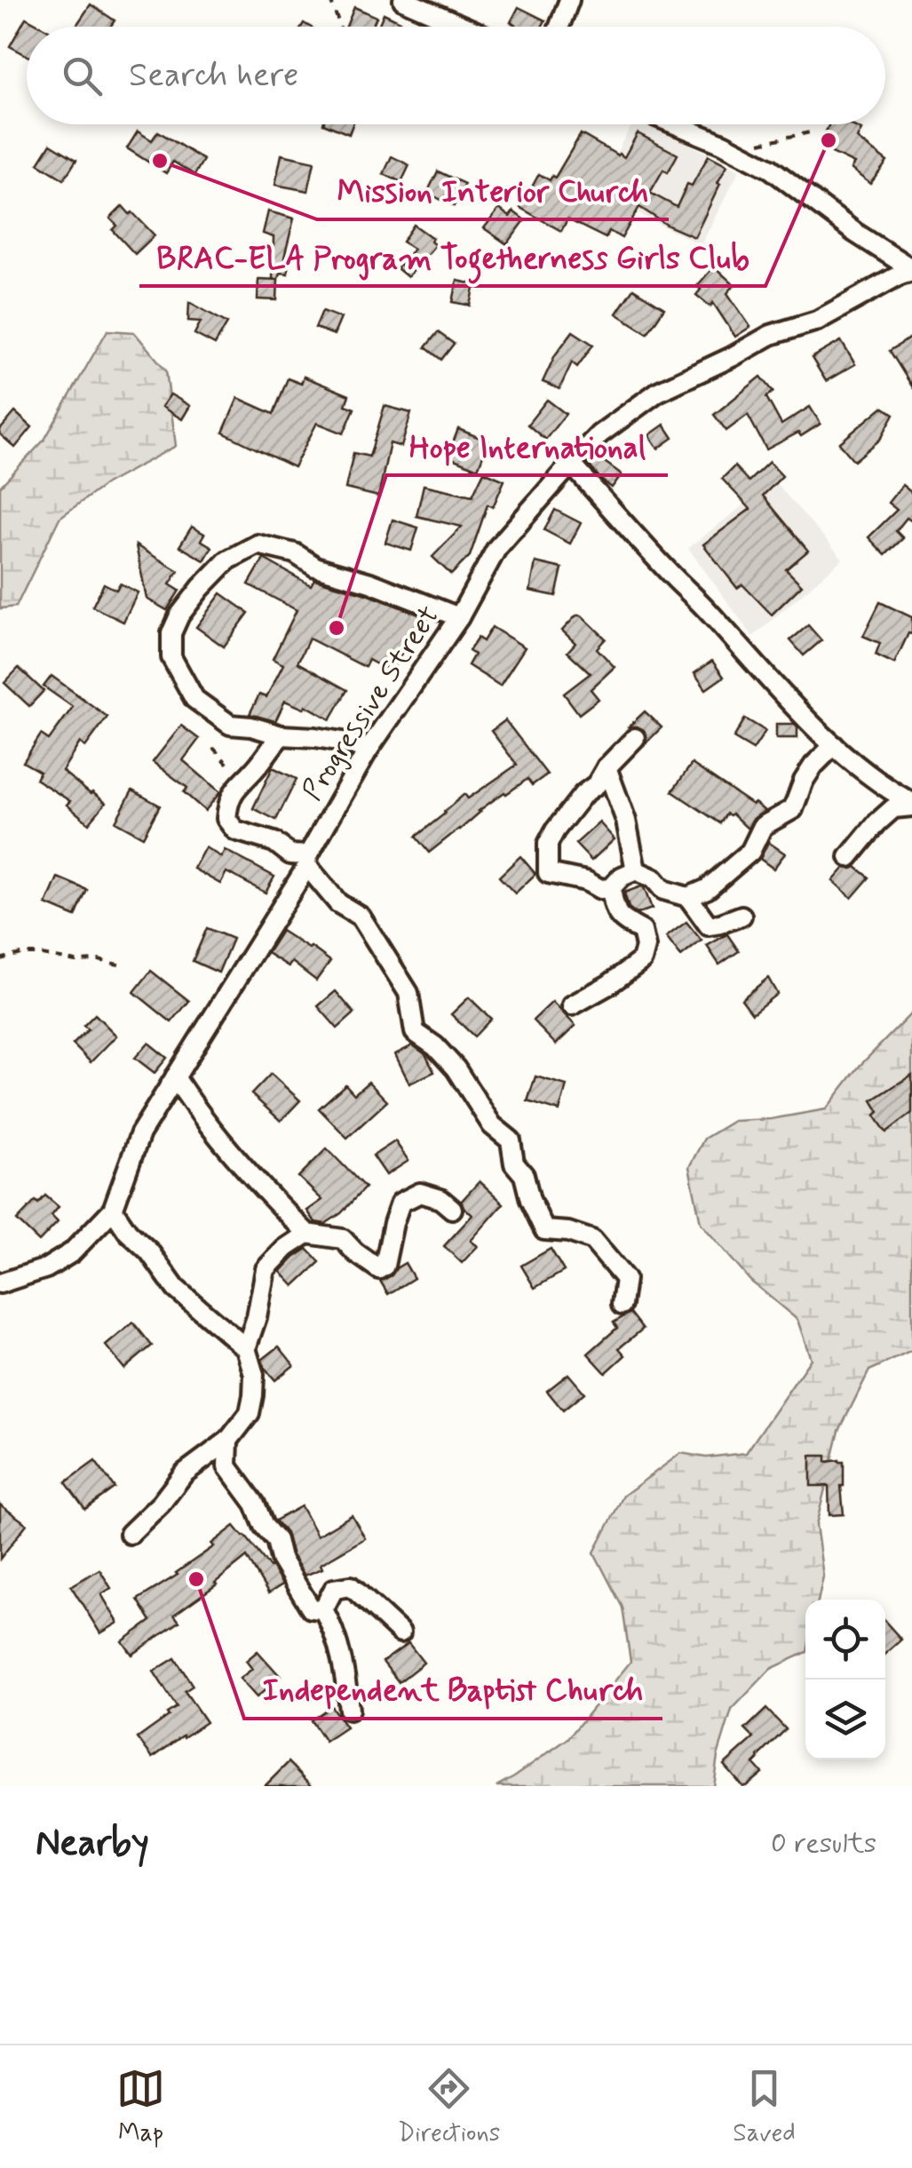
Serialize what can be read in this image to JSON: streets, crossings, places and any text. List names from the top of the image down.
{
  "streets": {
    "street": ["Progressive Street"]
  },
  "places": [
    "BRAC-ELA Program Togetherness Girls Club",
    "Mission Interior Church",
    "Hope International",
    "Independent Baptist Church"
  ],
  "page": {
    "search": "Search here",
    "heading": ["Nearby", "0 results"],
    "nav": ["Map", "Directions", "Saved"]
  }
}
